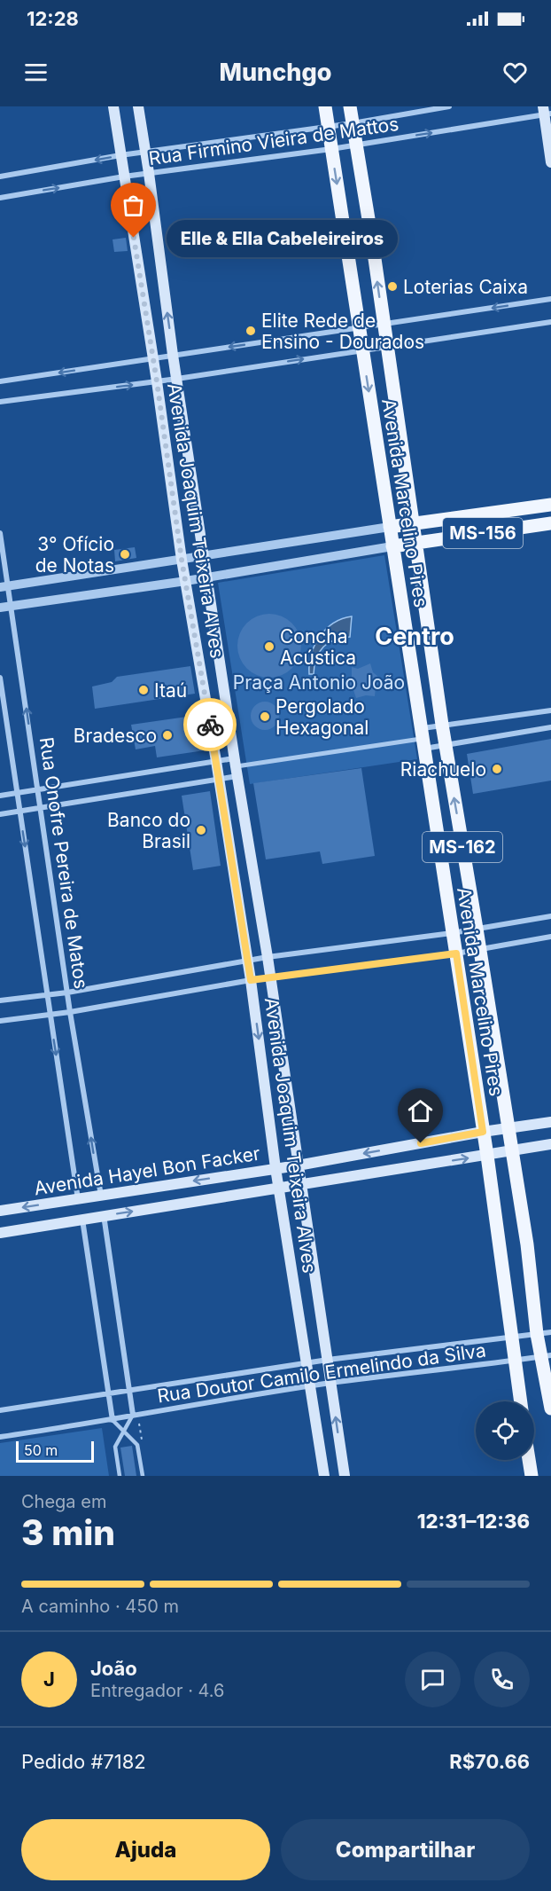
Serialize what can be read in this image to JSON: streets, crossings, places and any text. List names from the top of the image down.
{
  "streets": {
    "main road": [
      "Avenida Marcelino Pires",
      "Avenida Joaquim Teixeira Alves",
      "MS-156",
      "MS-162",
      "Avenida Hayel Bon Facker"
    ],
    "street": ["Rua Firmino Vieira de Mattos", "Rua Onofre Pereira de Matos", "Rua Doutor Camilo Ermelindo da Silva"]
  },
  "crossings": [
    ["Rua Firmino Vieira de Mattos", "Avenida Marcelino Pires"],
    ["Rua Firmino Vieira de Mattos", "Avenida Joaquim Teixeira Alves"],
    ["Avenida Marcelino Pires", "MS-156"],
    ["Avenida Marcelino Pires", "Avenida Hayel Bon Facker"],
    ["Avenida Marcelino Pires", "Rua Doutor Camilo Ermelindo da Silva"],
    ["Avenida Joaquim Teixeira Alves", "Avenida Hayel Bon Facker"],
    ["Avenida Joaquim Teixeira Alves", "Rua Doutor Camilo Ermelindo da Silva"],
    ["Rua Onofre Pereira de Matos", "Avenida Hayel Bon Facker"]
  ],
  "districts": ["Centro"],
  "parks": ["Praça Antonio João"],
  "places": [
    "Elle & Ella Cabeleireiros",
    "Loterias Caixa",
    "Elite Rede de Ensino - Dourados",
    "3° Ofício de Notas",
    "Concha Acústica",
    "Itaú",
    "Pergolado Hexagonal",
    "Bradesco",
    "Riachuelo",
    "Banco do Brasil"
  ],
  "scale_bar": "50 m",
  "page": {
    "status": "12:28",
    "header": "Munchgo",
    "bubble": "Elle & Ella Cabeleireiros",
    "scale": "50 m",
    "heading": ["3 min", "Chega em", "12:31–12:36"],
    "panel": [
      "João",
      "Entregador · 4.6",
      "Pedido #7182",
      "R$70.66"
    ],
    "bar": "A caminho · 450 m",
    "round": "J",
    "buttons": ["Ajuda", "Compartilhar"]
  }
}
